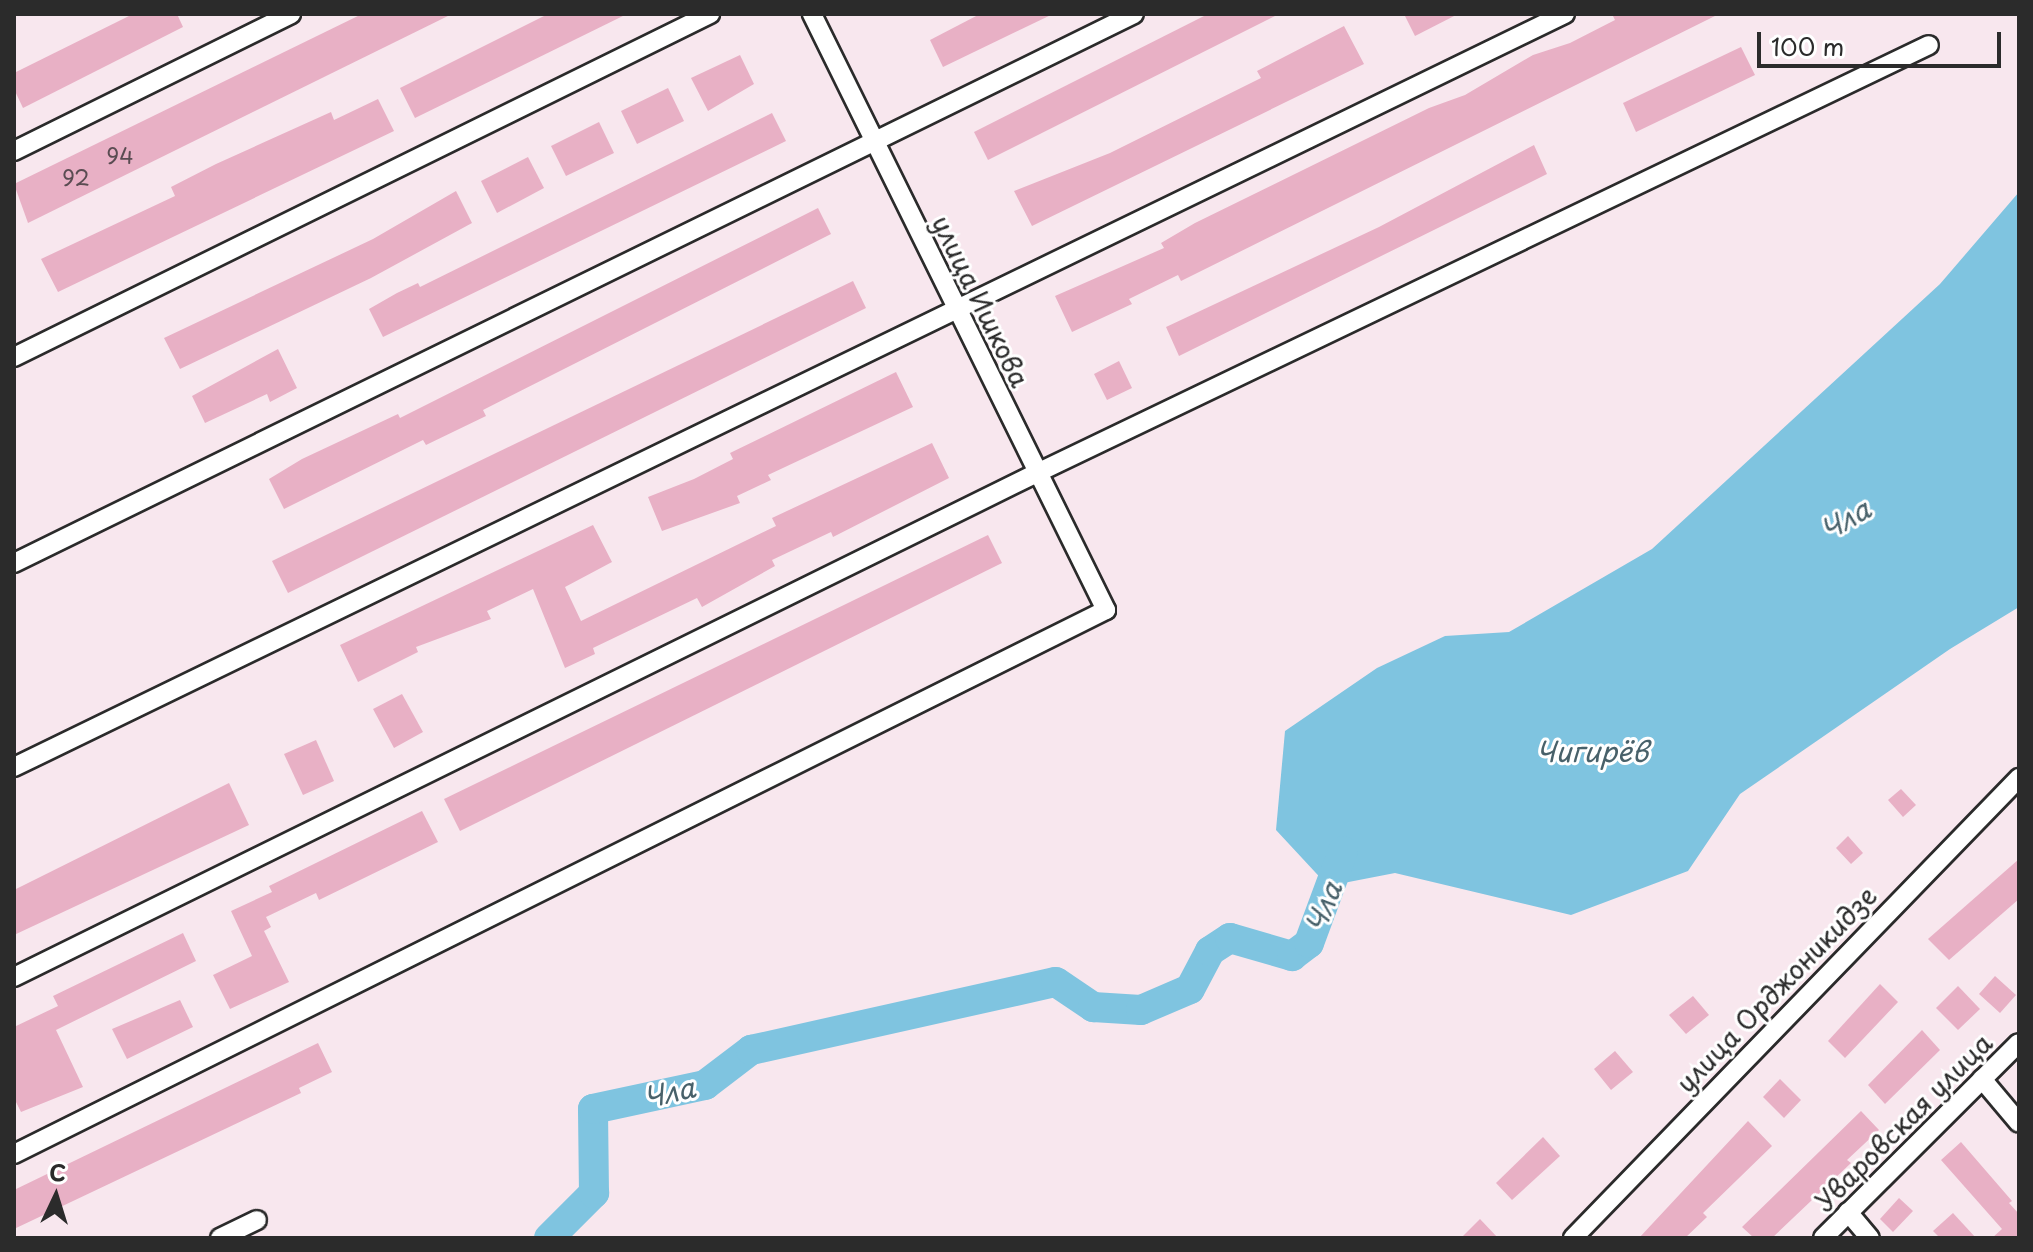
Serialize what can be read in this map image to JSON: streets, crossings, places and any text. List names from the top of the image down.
{
  "streets": {
    "street": ["улица Ишкова", "улица Орджоникидзе", "Уваровская улица"]
  },
  "water": ["Чла", "Чигирёв"],
  "house_numbers": ["94", "92"],
  "scale_bar": "100 m",
  "north": "top"
}
